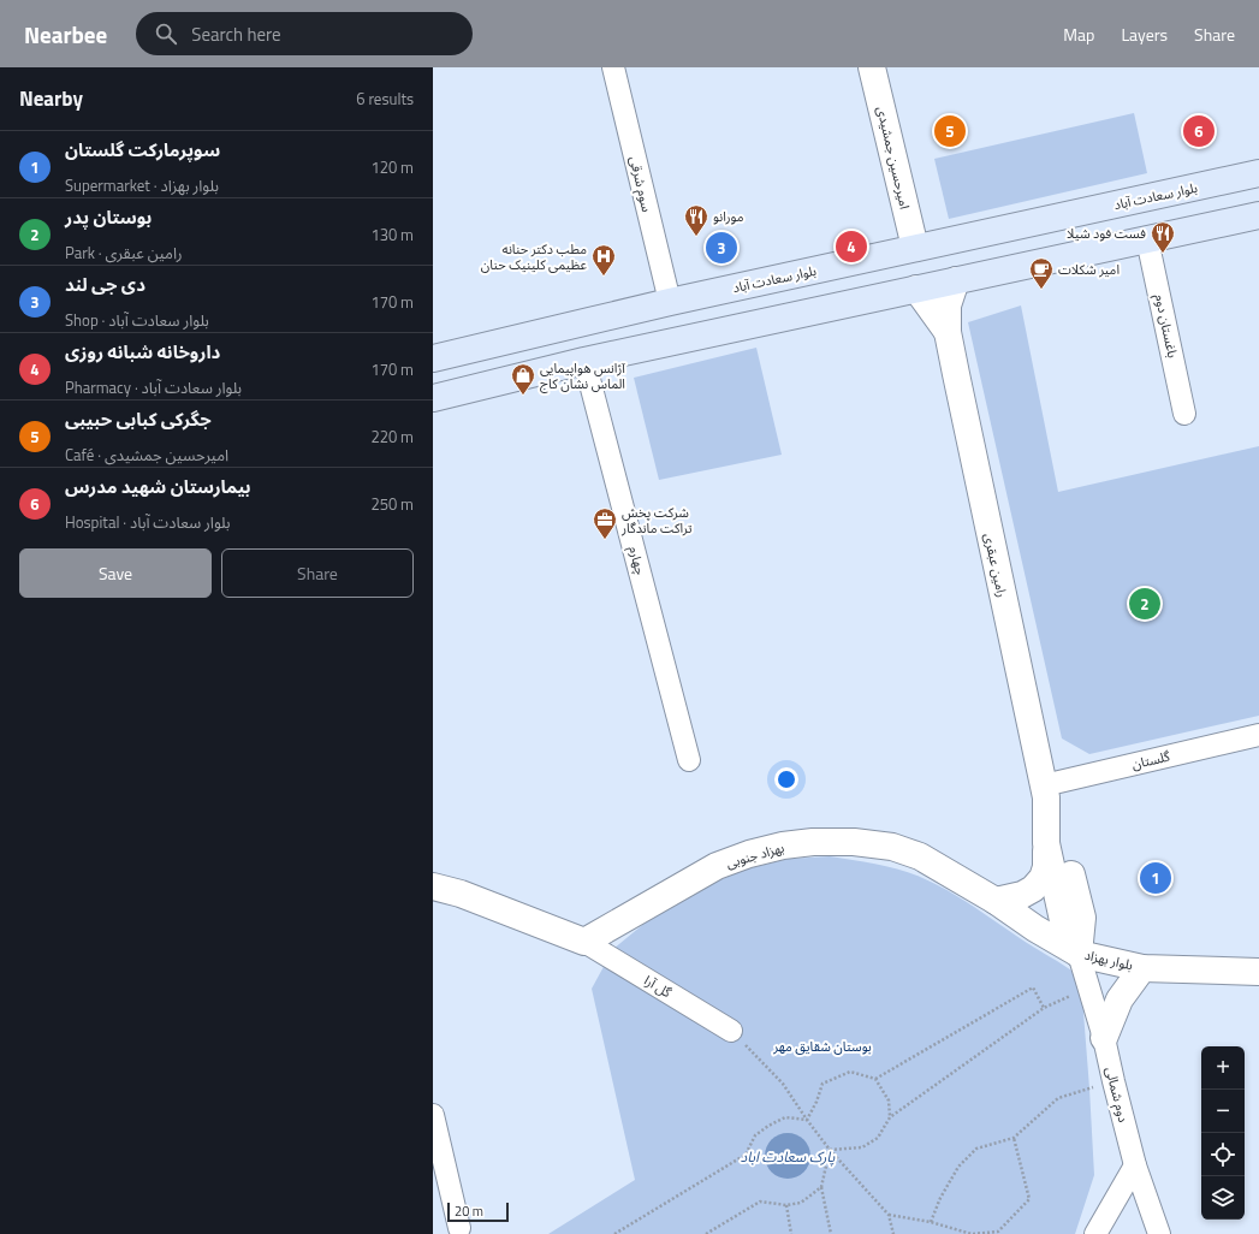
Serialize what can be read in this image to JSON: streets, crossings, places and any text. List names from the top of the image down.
{
  "streets": {
    "main road": ["بلوار سعادت آباد"],
    "street": [
      "امیرحسین جمشیدی",
      "سوم شرقی",
      "باغستان دوم",
      "چهارم",
      "رامین عبقری",
      "گلستان",
      "بهزاد جنوبی",
      "بلوار بهزاد",
      "گل آرا",
      "دوم شمالی"
    ]
  },
  "crossings": [
    ["امیرحسین جمشیدی", "بلوار سعادت آباد"],
    ["سوم شرقی", "بلوار سعادت آباد"],
    ["رامین عبقری", "گلستان"],
    ["رامین عبقری", "بهزاد جنوبی"],
    ["رامین عبقری", "بلوار بهزاد"],
    ["رامین عبقری", "دوم شمالی"],
    ["بهزاد جنوبی", "بلوار بهزاد"],
    ["بهزاد جنوبی", "گل آرا"],
    ["بهزاد جنوبی", "دوم شمالی"],
    ["بلوار بهزاد", "دوم شمالی"]
  ],
  "water": ["پارک سعادت اباد"],
  "parks": ["بوستان شقایق مهر"],
  "places": {
    "restaurant": ["مورانو", "فست فود شیلا"],
    "hospital": ["مطب دکتر حنانه عظیمی کلینیک حنان"],
    "cafe": ["امیر شکلات"],
    "shop": ["آژانس هواپیمایی الماس نشان کاج"],
    "office": ["شرکت پخش تراکت ماندگار"]
  },
  "scale_bar": "20 m",
  "page": {
    "header": "Nearbee",
    "search": "Search here",
    "nav": ["Map", "Layers", "Share"],
    "heading": ["Nearby", "6 results"],
    "pins": [
      "5",
      "6",
      "4",
      "3",
      "2",
      "1"
    ],
    "list": [
      {
        "mark": "1",
        "name": "سوپرمارکت گلستان",
        "note": "Supermarket · بلوار بهزاد",
        "value": "120 m"
      },
      {
        "mark": "2",
        "name": "بوستان پدر",
        "note": "Park · رامین عبقری",
        "value": "130 m"
      },
      {
        "mark": "3",
        "name": "دی جی لند",
        "note": "Shop · بلوار سعادت آباد",
        "value": "170 m"
      },
      {
        "mark": "4",
        "name": "داروخانه شبانه روزی",
        "note": "Pharmacy · بلوار سعادت آباد",
        "value": "170 m"
      },
      {
        "mark": "5",
        "name": "جگرکی کبابی حبیبی",
        "note": "Café · امیرحسین جمشیدی",
        "value": "220 m"
      },
      {
        "mark": "6",
        "name": "بیمارستان شهید مدرس",
        "note": "Hospital · بلوار سعادت آباد",
        "value": "250 m"
      }
    ],
    "buttons": ["Save", "Share"],
    "map_buttons": ["+", "−"],
    "scale": "20 m"
  }
}
